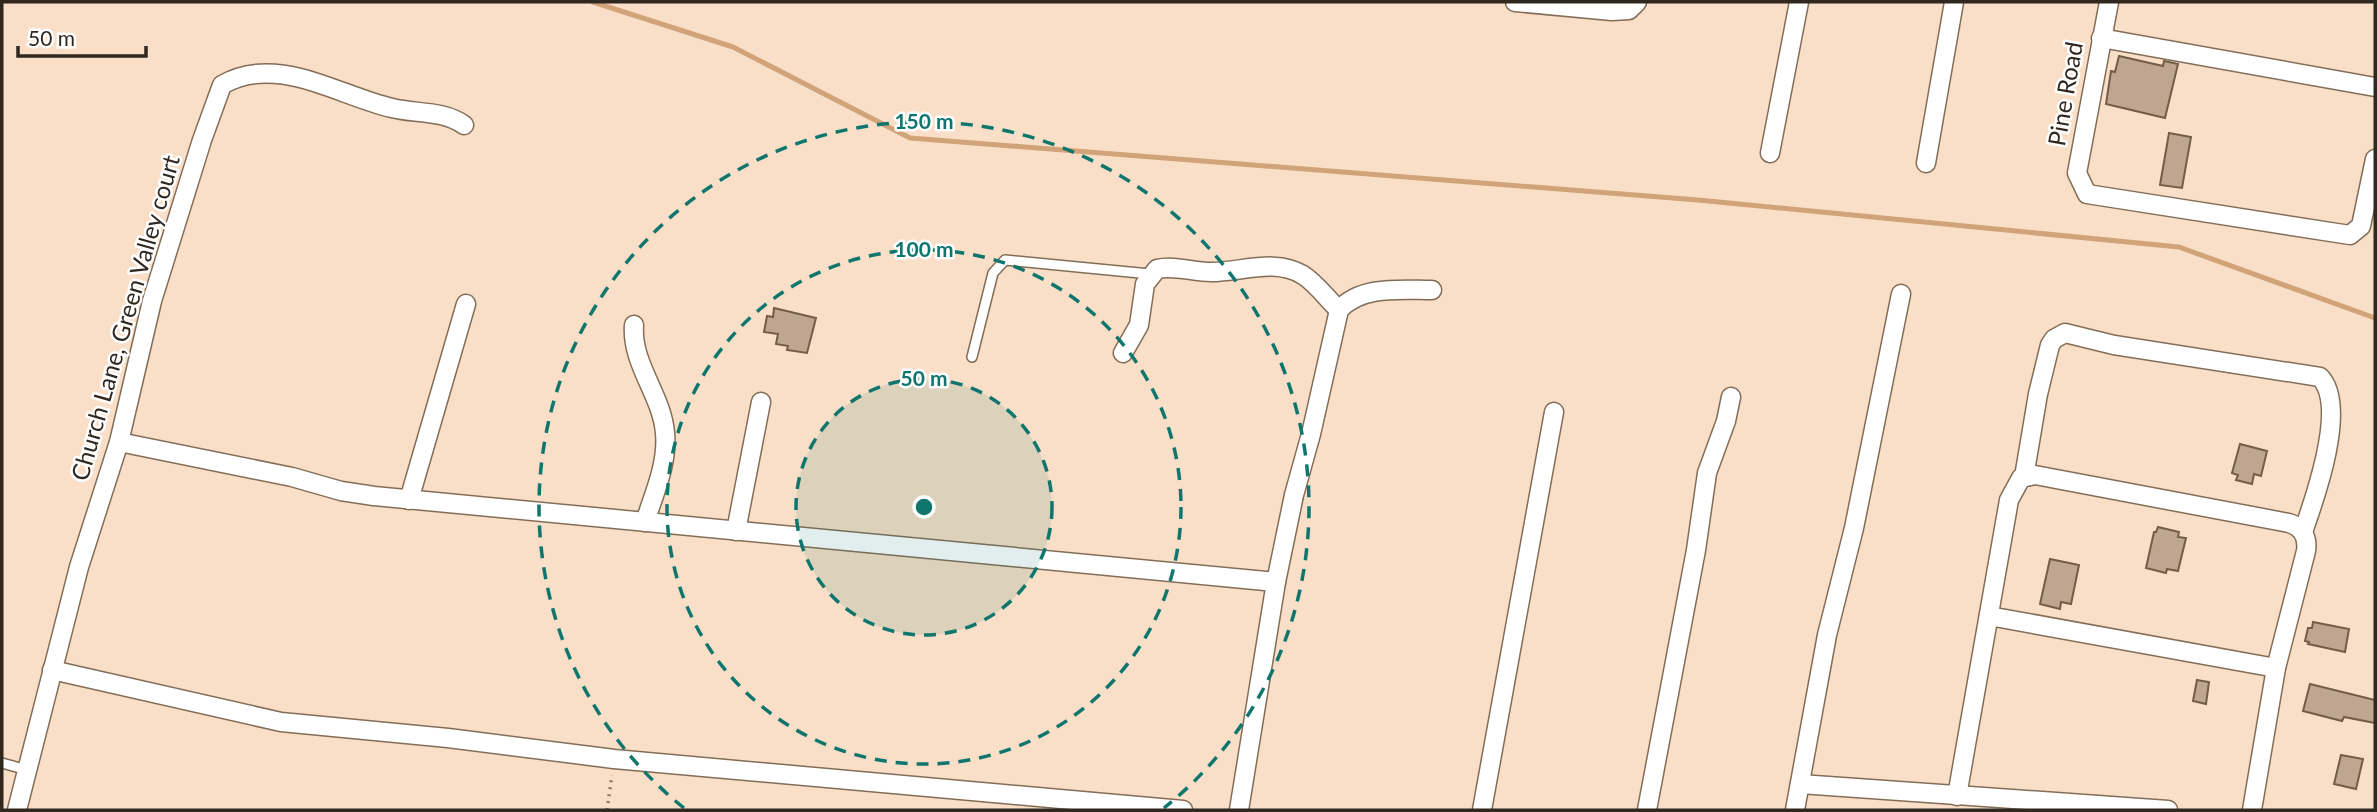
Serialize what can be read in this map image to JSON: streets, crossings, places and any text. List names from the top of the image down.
{
  "streets": {
    "street": ["Pine Road", "Church Lane, Green Valley court"]
  },
  "scale_bar": "50 m",
  "rings": ["150 m", "100 m", "50 m"]
}
